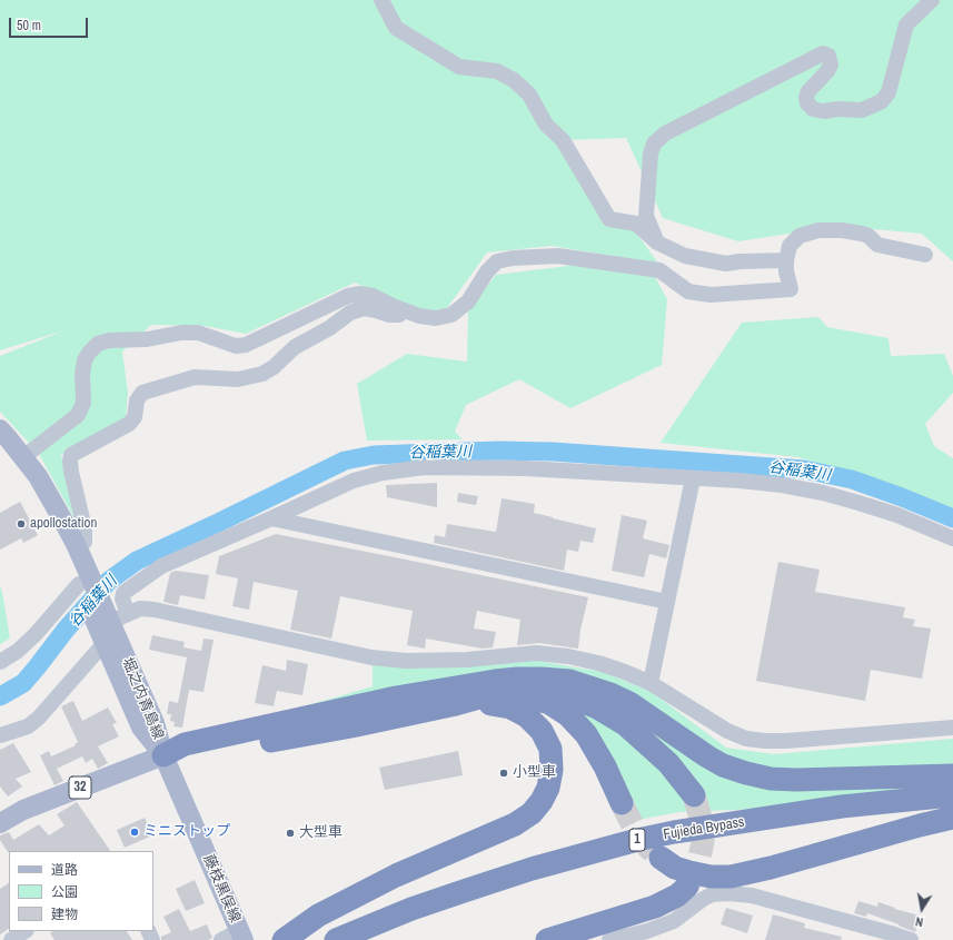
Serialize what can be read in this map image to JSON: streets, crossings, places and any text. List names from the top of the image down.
{
  "streets": {
    "highway": ["Fujieda Bypass", "1"],
    "main road": ["堀之内青島線", "32", "藤枝黒俣線"]
  },
  "crossings": [
    ["堀之内青島線", "32"],
    ["堀之内青島線", "藤枝黒俣線"],
    ["32", "藤枝黒俣線"]
  ],
  "water": ["谷稲葉川"],
  "places": [
    "apollostation",
    "小型車",
    "ミニストップ",
    "大型車"
  ],
  "legend": ["道路", "公園", "建物"],
  "scale_bar": "50 m",
  "north": "bottom"
}
